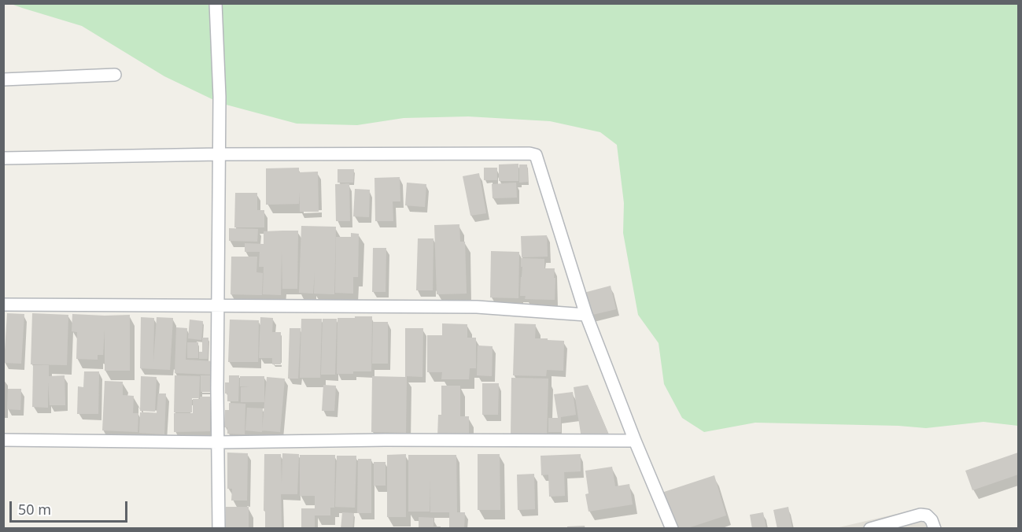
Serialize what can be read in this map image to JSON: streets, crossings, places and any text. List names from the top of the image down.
{
  "scale_bar": "50 m"
}
